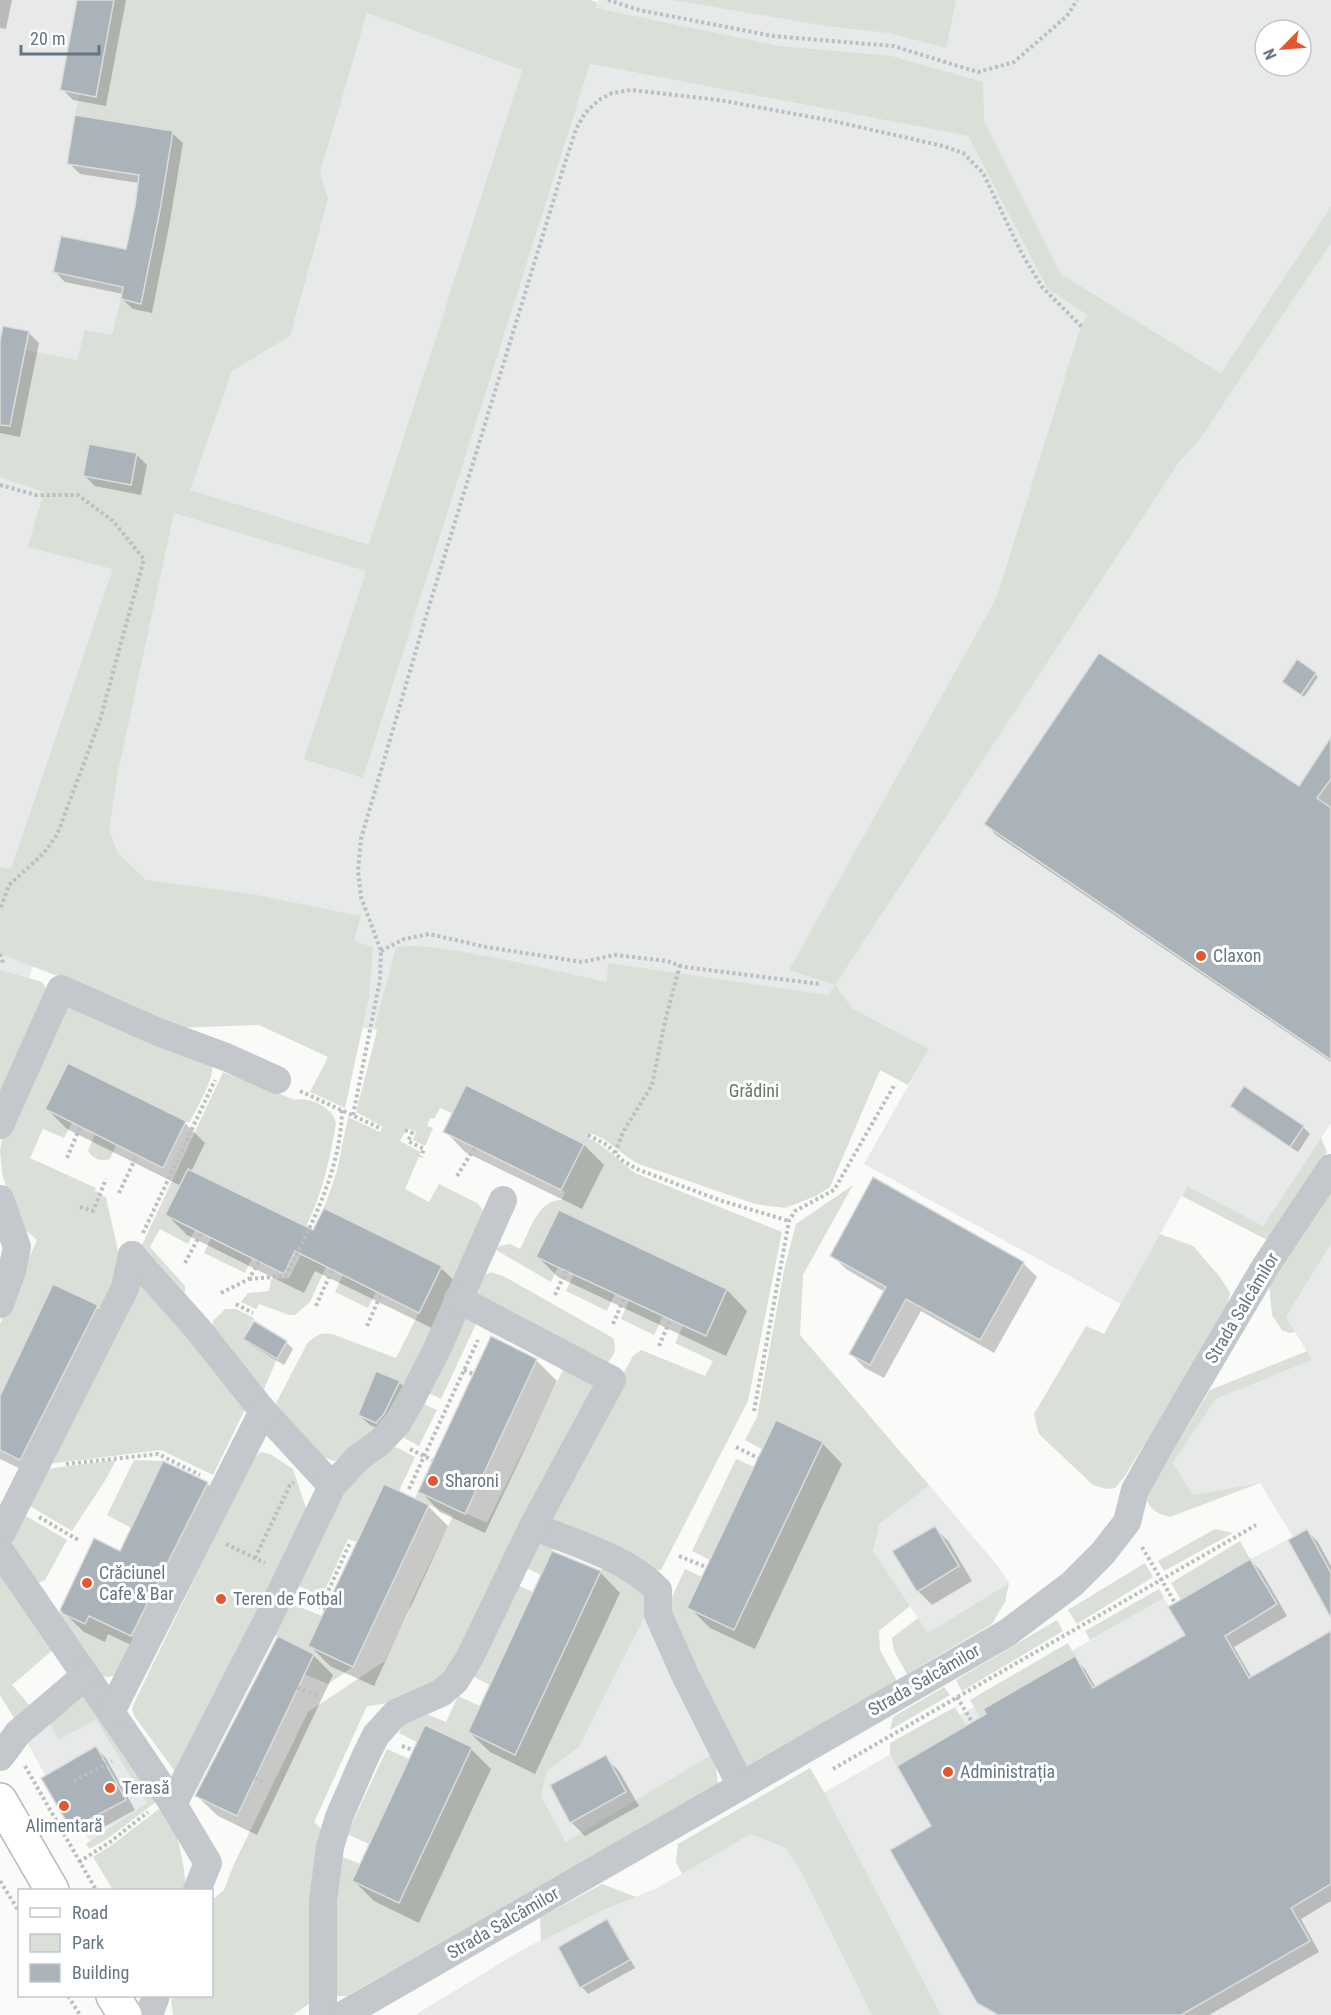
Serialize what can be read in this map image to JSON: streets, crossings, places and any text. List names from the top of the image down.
{
  "streets": {
    "street": ["Strada Salcâmilor"]
  },
  "parks": ["Grădini"],
  "places": [
    "Claxon",
    "Sharoni",
    "Crăciunel Cafe & Bar",
    "Teren de Fotbal",
    "Administrația",
    "Terasă",
    "Alimentară"
  ],
  "legend": ["Road", "Park", "Building"],
  "scale_bar": "20 m",
  "north": "bottom left"
}
